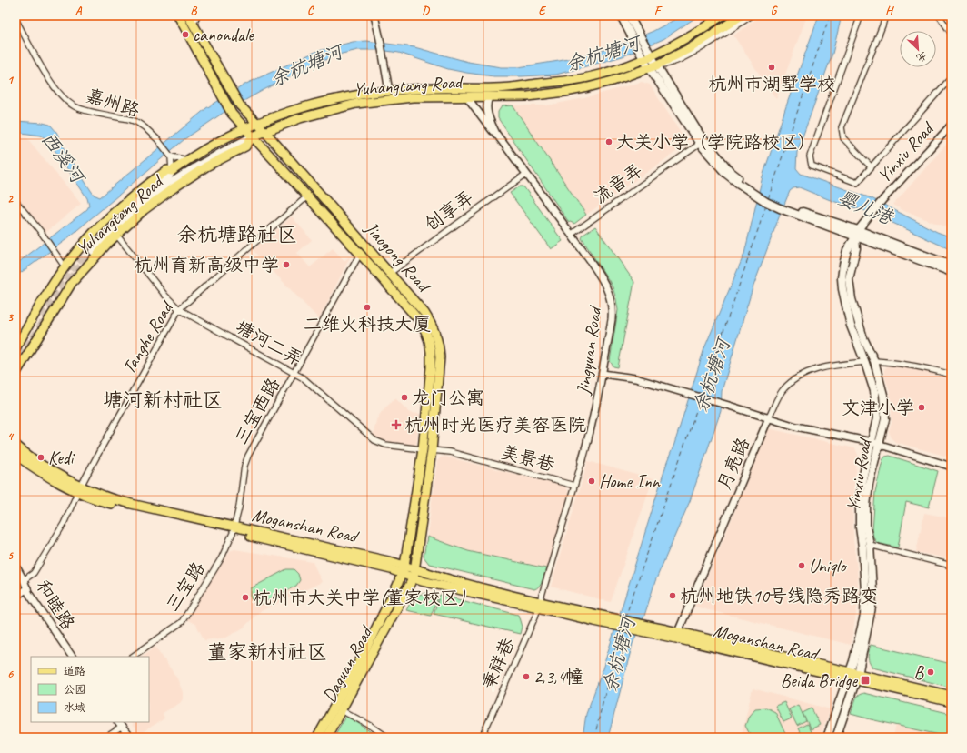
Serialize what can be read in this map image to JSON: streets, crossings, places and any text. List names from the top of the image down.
{
  "streets": {
    "main road": [
      "Yuhangtang Road",
      "Yinxiu Road",
      "Jiaogong Road",
      "Moganshan Road",
      "Daguan Road"
    ],
    "street": [
      "嘉州路",
      "流音弄",
      "创享弄",
      "Tanghe Road",
      "塘河二弄",
      "Jingyuan Road",
      "三宝西路",
      "美景巷",
      "月亮路",
      "三宝路",
      "和睦路",
      "秉祥巷"
    ]
  },
  "crossings": [
    ["Yuhangtang Road", "Jiaogong Road"],
    ["Yuhangtang Road", "塘河二弄"],
    ["Yuhangtang Road", "Jingyuan Road"],
    ["Yinxiu Road", "月亮路"],
    ["Yinxiu Road", "Moganshan Road"],
    ["流音弄", "Jingyuan Road"],
    ["创享弄", "Jiaogong Road"],
    ["创享弄", "Jingyuan Road"],
    ["Jiaogong Road", "Tanghe Road"],
    ["Jiaogong Road", "塘河二弄"],
    ["Jiaogong Road", "三宝西路"],
    ["Jiaogong Road", "美景巷"],
    ["Jiaogong Road", "Moganshan Road"],
    ["Jiaogong Road", "Daguan Road"],
    ["Tanghe Road", "塘河二弄"],
    ["Tanghe Road", "Moganshan Road"],
    ["Tanghe Road", "和睦路"],
    ["塘河二弄", "三宝西路"],
    ["塘河二弄", "美景巷"],
    ["Jingyuan Road", "美景巷"],
    ["Jingyuan Road", "Moganshan Road"],
    ["Jingyuan Road", "秉祥巷"],
    ["三宝西路", "Moganshan Road"],
    ["三宝西路", "三宝路"],
    ["月亮路", "Moganshan Road"],
    ["Moganshan Road", "三宝路"],
    ["Moganshan Road", "秉祥巷"],
    ["Moganshan Road", "Daguan Road"]
  ],
  "districts": ["余杭塘路社区", "塘河新村社区", "董家新村社区"],
  "water": ["余杭塘河", "西溪河", "婴儿港"],
  "places": {
    "other": [
      "canondale",
      "杭州市湖墅学校",
      "大关小学（学院路校区）",
      "杭州育新高级中学",
      "二维火科技大厦",
      "龙门公寓",
      "文津小学",
      "Kedi",
      "Home Inn",
      "Uniqlo",
      "杭州地铁10号线隐秀路变",
      "杭州市大关中学(董家校区)",
      "B",
      "2,3,4幢"
    ],
    "health": ["杭州时光医疗美容医院"],
    "transit": ["Beida Bridge"]
  },
  "legend": ["道路", "公园", "水域"],
  "north": "bottom right",
  "grid": {
    "columns": [
      "A",
      "B",
      "C",
      "D",
      "E",
      "F",
      "G",
      "H"
    ],
    "rows": [
      "1",
      "2",
      "3",
      "4",
      "5",
      "6"
    ]
  }
}
